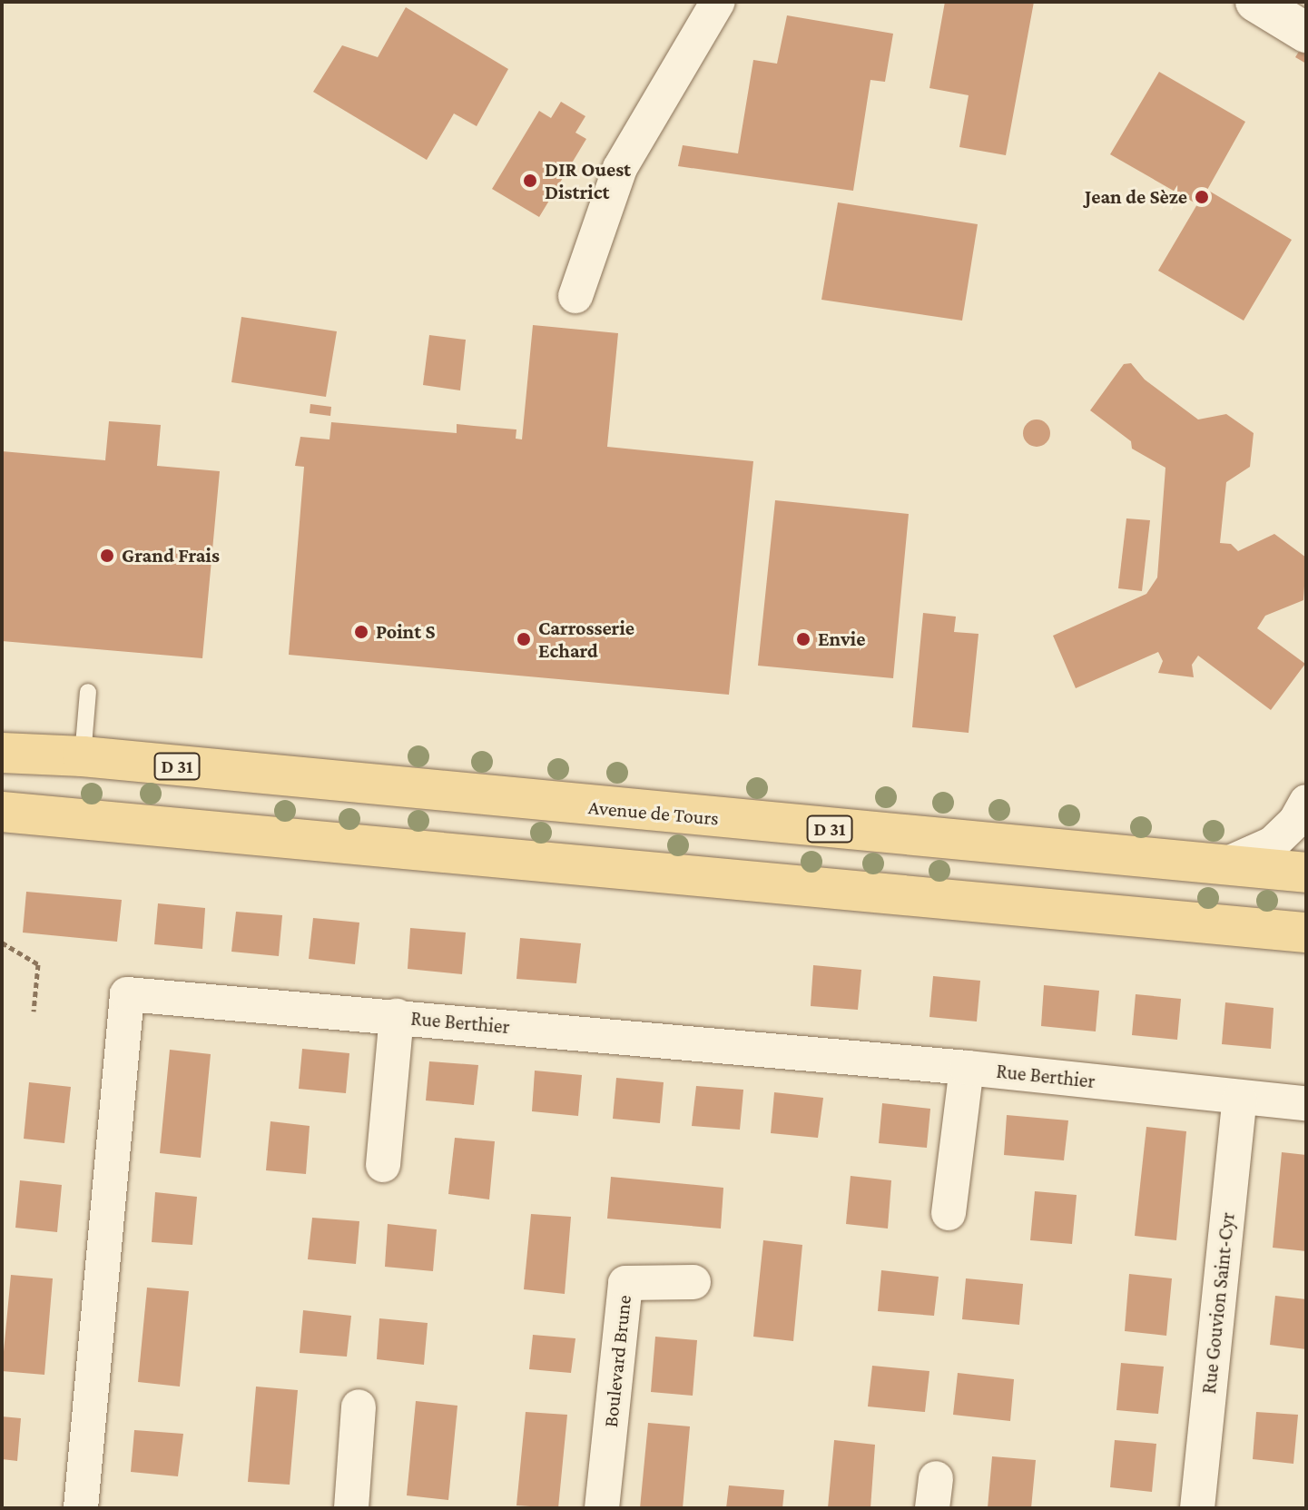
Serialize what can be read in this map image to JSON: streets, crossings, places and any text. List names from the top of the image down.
{
  "streets": {
    "main road": ["D 31", "Avenue de Tours"],
    "street": ["Rue Berthier", "Rue Gouvion Saint-Cyr", "Boulevard Brune"]
  },
  "crossings": [
    ["Rue Berthier", "Rue Gouvion Saint-Cyr"]
  ],
  "places": [
    "DIR Ouest District",
    "Jean de Sèze",
    "Grand Frais",
    "Point S",
    "Carrosserie Echard",
    "Envie"
  ]
}
